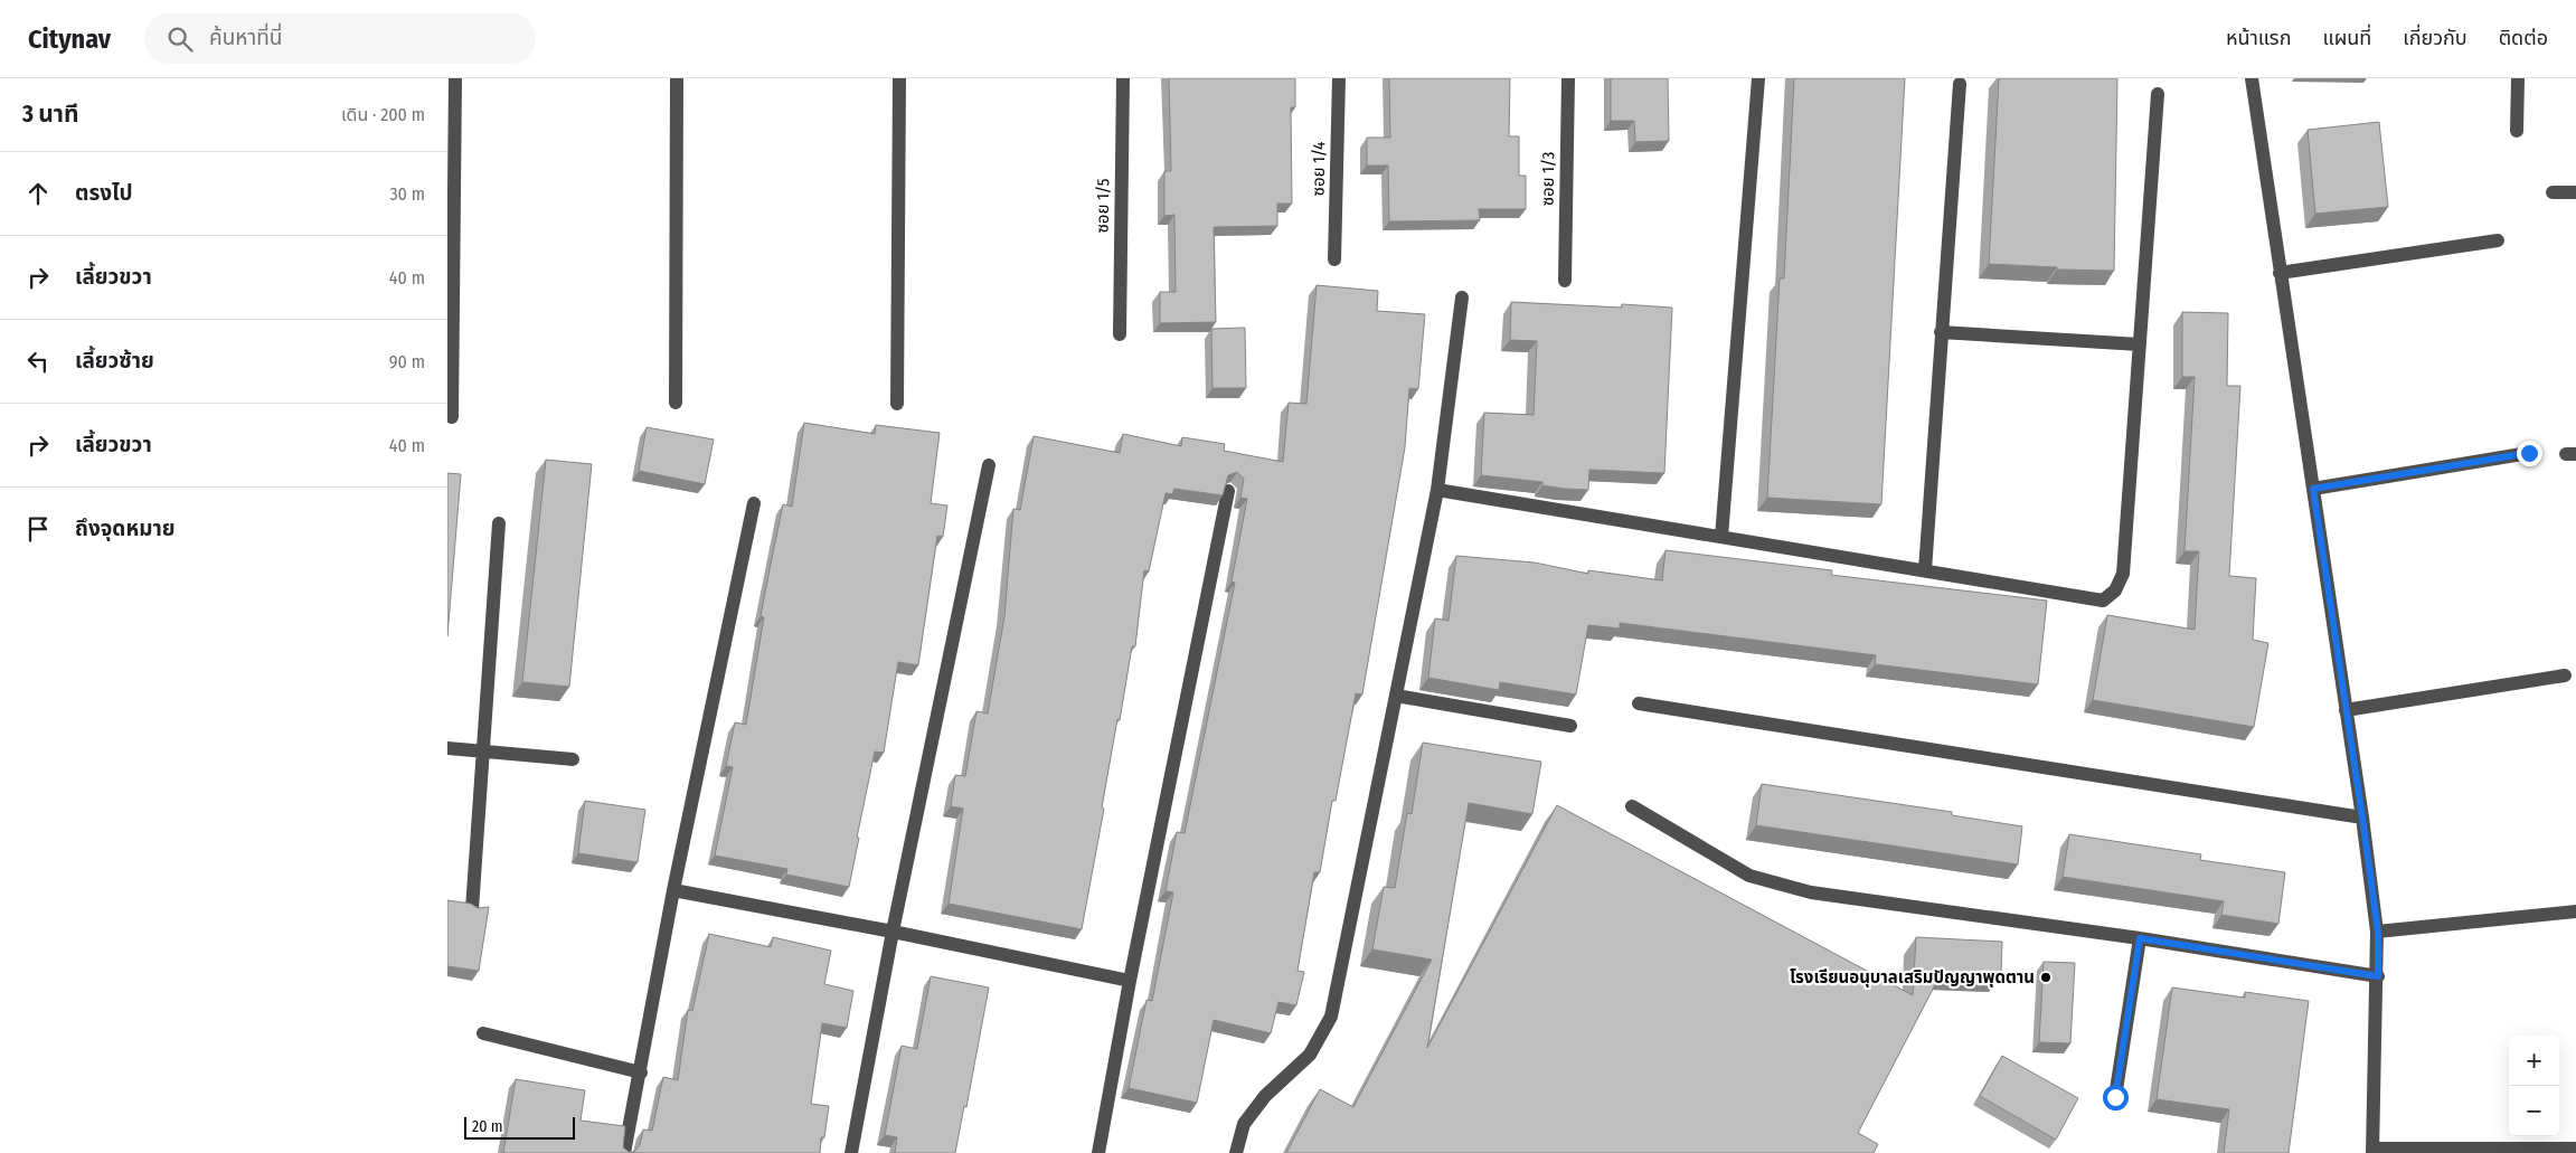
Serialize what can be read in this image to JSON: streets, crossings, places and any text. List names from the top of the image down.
{
  "streets": {
    "street": ["ซอย 1/4", "ซอย 1/3", "ซอย 1/5"]
  },
  "places": ["โรงเรียนอนุบาลเสริมปัญญาพุดตาน"],
  "scale_bar": "20 m",
  "page": {
    "header": "Citynav",
    "search": "ค้นหาที่นี่",
    "nav": [
      "หน้าแรก",
      "แผนที่",
      "เกี่ยวกับ",
      "ติดต่อ"
    ],
    "heading": ["3 นาที", "เดิน · 200 m"],
    "list": [
      ["ตรงไป", "30 m"],
      ["เลี้ยวขวา", "40 m"],
      ["เลี้ยวซ้าย", "90 m"],
      ["เลี้ยวขวา", "40 m"],
      "ถึงจุดหมาย"
    ],
    "map_buttons": ["+", "−"],
    "scale": "20 m"
  }
}
